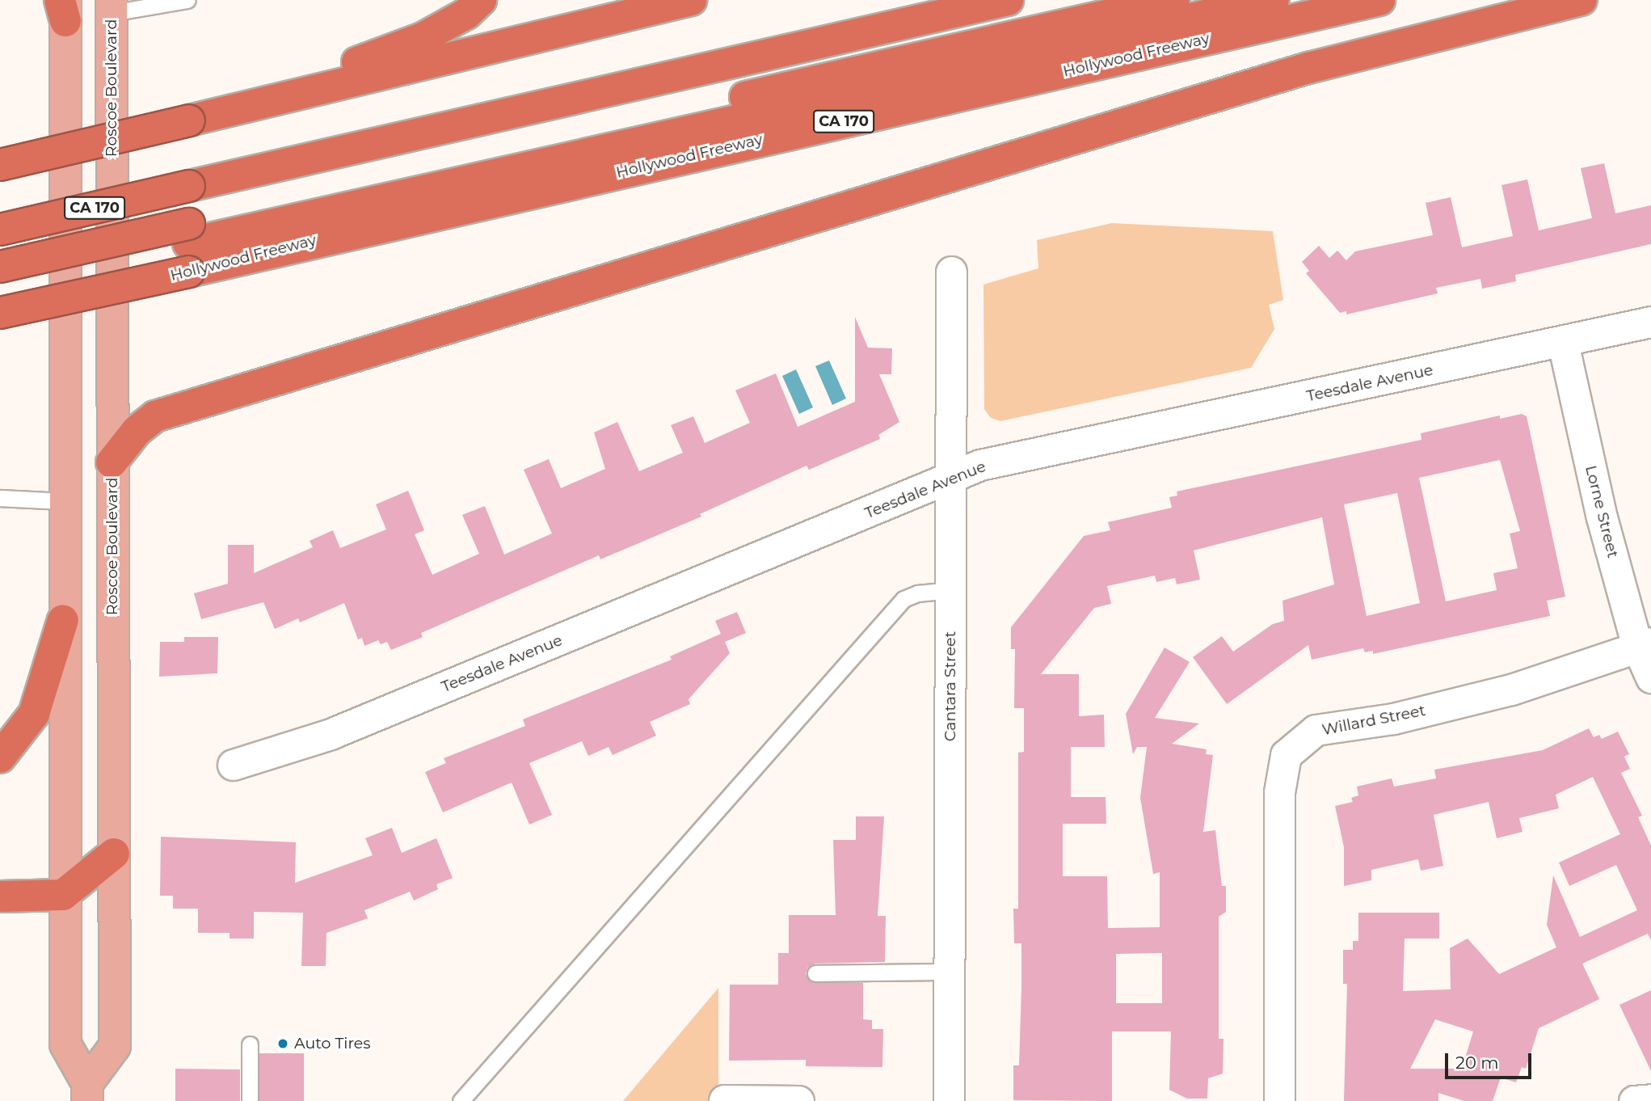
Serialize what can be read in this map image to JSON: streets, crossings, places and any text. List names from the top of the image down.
{
  "streets": {
    "highway": ["Hollywood Freeway", "CA 170"],
    "main road": ["Roscoe Boulevard"],
    "street": [
      "Teesdale Avenue",
      "Lorne Street",
      "Cantara Street",
      "Willard Street"
    ]
  },
  "crossings": [
    ["Teesdale Avenue", "Lorne Street"],
    ["Teesdale Avenue", "Cantara Street"],
    ["Lorne Street", "Willard Street"]
  ],
  "places": ["Auto Tires"],
  "scale_bar": "20 m"
}
